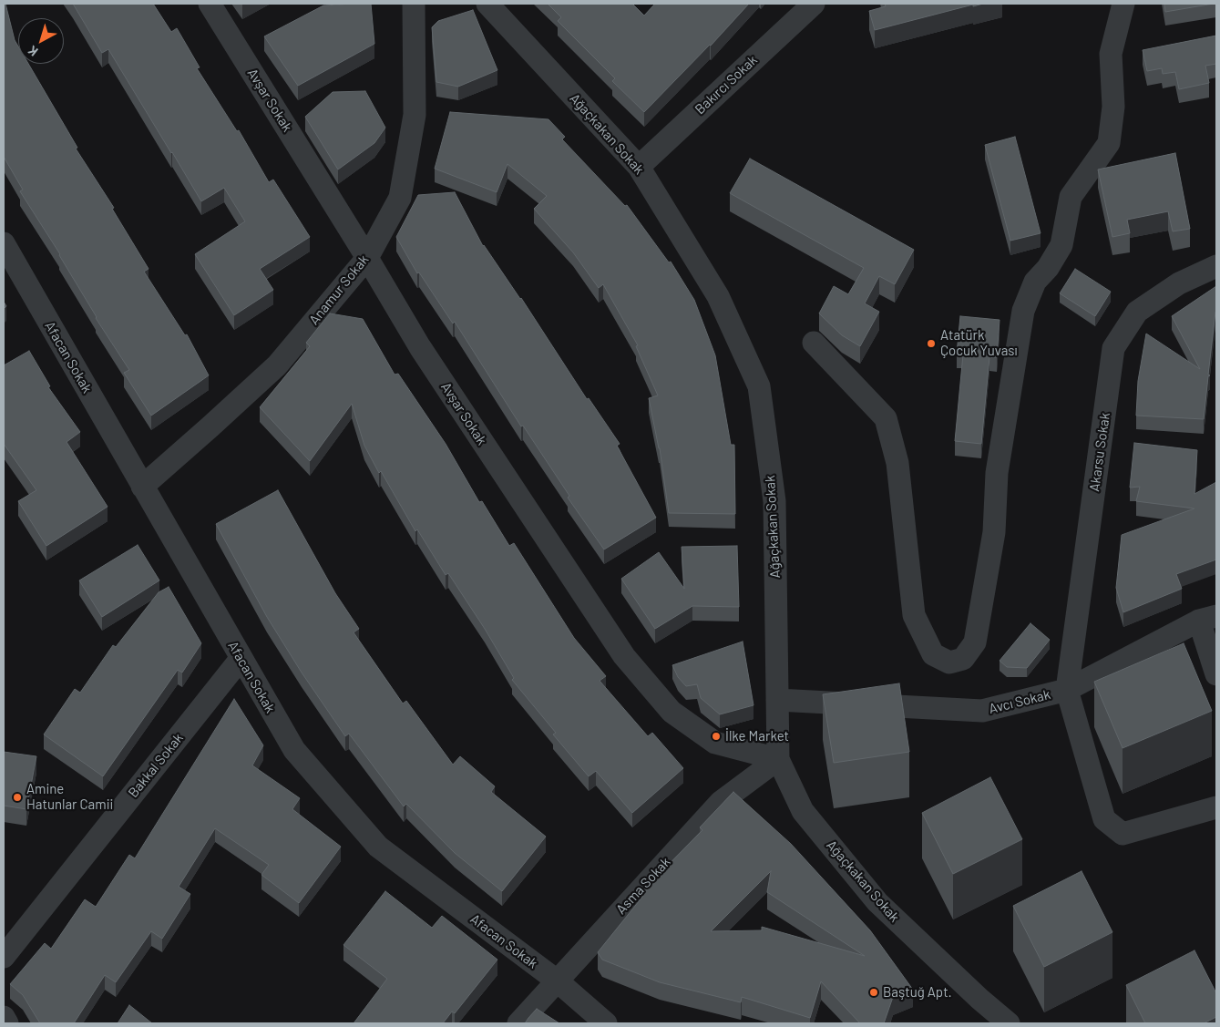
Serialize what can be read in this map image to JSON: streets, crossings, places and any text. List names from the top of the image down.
{
  "streets": {
    "street": [
      "Bakırcı Sokak",
      "Avşar Sokak",
      "Ağaçkakan Sokak",
      "Anamur Sokak",
      "Afacan Sokak",
      "Akarsu Sokak",
      "Avcı Sokak",
      "Bakkal Sokak",
      "Asma Sokak"
    ]
  },
  "crossings": [
    ["Bakırcı Sokak", "Ağaçkakan Sokak"],
    ["Avşar Sokak", "Ağaçkakan Sokak"],
    ["Avşar Sokak", "Anamur Sokak"],
    ["Avşar Sokak", "Asma Sokak"],
    ["Ağaçkakan Sokak", "Avcı Sokak"],
    ["Ağaçkakan Sokak", "Asma Sokak"],
    ["Anamur Sokak", "Afacan Sokak"],
    ["Afacan Sokak", "Bakkal Sokak"],
    ["Afacan Sokak", "Asma Sokak"],
    ["Akarsu Sokak", "Avcı Sokak"]
  ],
  "places": [
    "Atatürk Çocuk Yuvası",
    "İlke Market",
    "Amine Hatunlar Camii",
    "Baştuğ Apt."
  ],
  "north": "bottom left"
}
